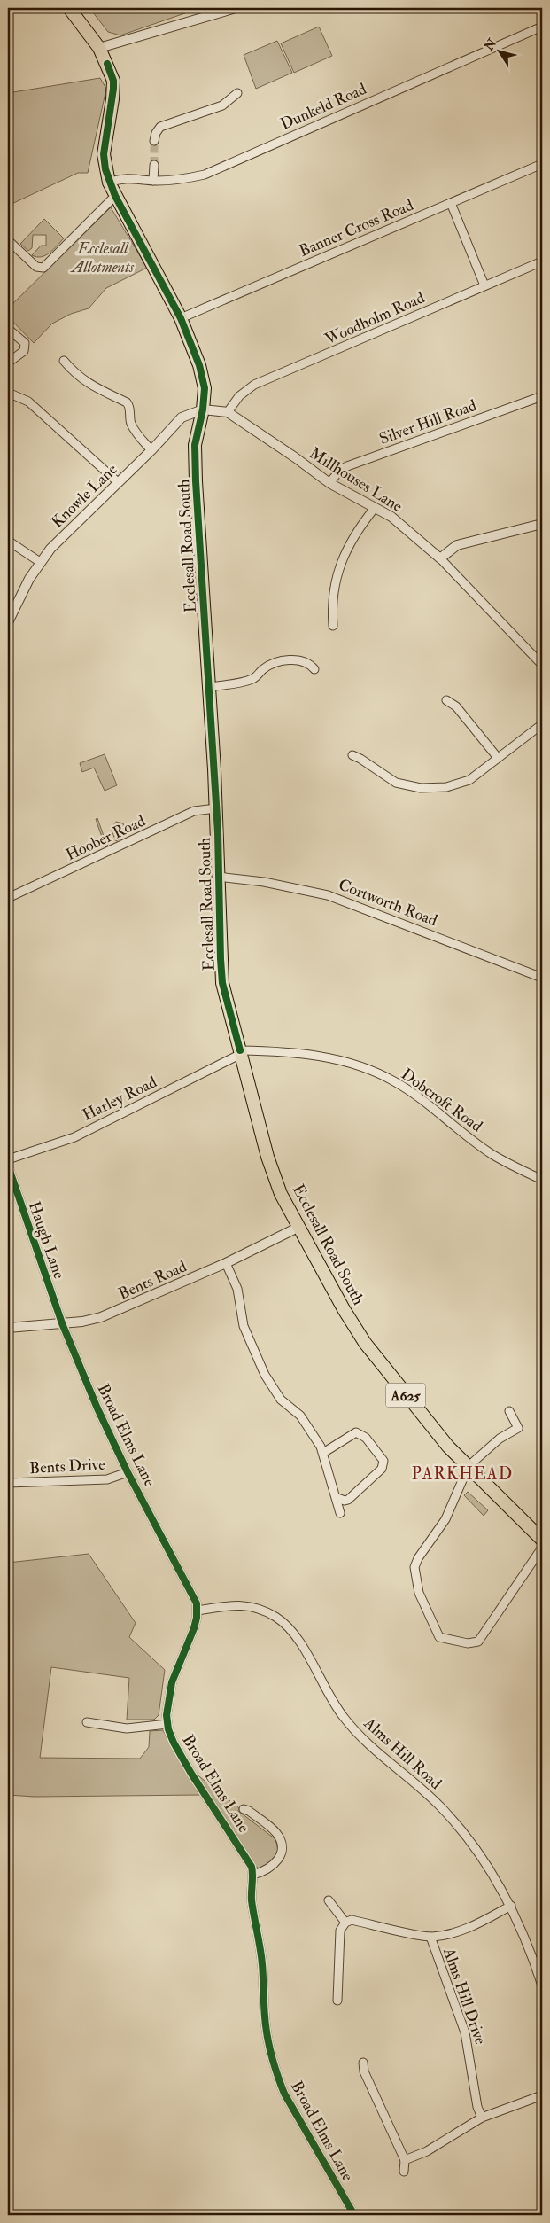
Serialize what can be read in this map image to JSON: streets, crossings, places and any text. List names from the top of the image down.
{
  "streets": {
    "main road": ["Ecclesall Road South", "A625"],
    "street": [
      "Dunkeld Road",
      "Banner Cross Road",
      "Woodholm Road",
      "Silver Hill Road",
      "Millhouses Lane",
      "Knowle Lane",
      "Hoober Road",
      "Cortworth Road",
      "Harley Road",
      "Dobcroft Road",
      "Haugh Lane",
      "Bents Road",
      "Broad Elms Lane",
      "Bents Drive",
      "Alms Hill Road",
      "Alms Hill Drive"
    ]
  },
  "crossings": [
    ["Dunkeld Road", "Ecclesall Road South"],
    ["Banner Cross Road", "Ecclesall Road South"],
    ["Woodholm Road", "Millhouses Lane"],
    ["Silver Hill Road", "Millhouses Lane"],
    ["Millhouses Lane", "Knowle Lane"],
    ["Millhouses Lane", "Ecclesall Road South"],
    ["Knowle Lane", "Ecclesall Road South"],
    ["Ecclesall Road South", "Hoober Road"],
    ["Ecclesall Road South", "Cortworth Road"],
    ["Ecclesall Road South", "Harley Road"],
    ["Ecclesall Road South", "Dobcroft Road"],
    ["Ecclesall Road South", "Bents Road"],
    ["Harley Road", "Dobcroft Road"],
    ["Haugh Lane", "Bents Road"],
    ["Haugh Lane", "Broad Elms Lane"],
    ["Bents Road", "Broad Elms Lane"],
    ["Broad Elms Lane", "Bents Drive"],
    ["Broad Elms Lane", "Alms Hill Road"]
  ],
  "districts": ["PARKHEAD"],
  "parks": ["Ecclesall Allotments"],
  "north": "top left"
}
